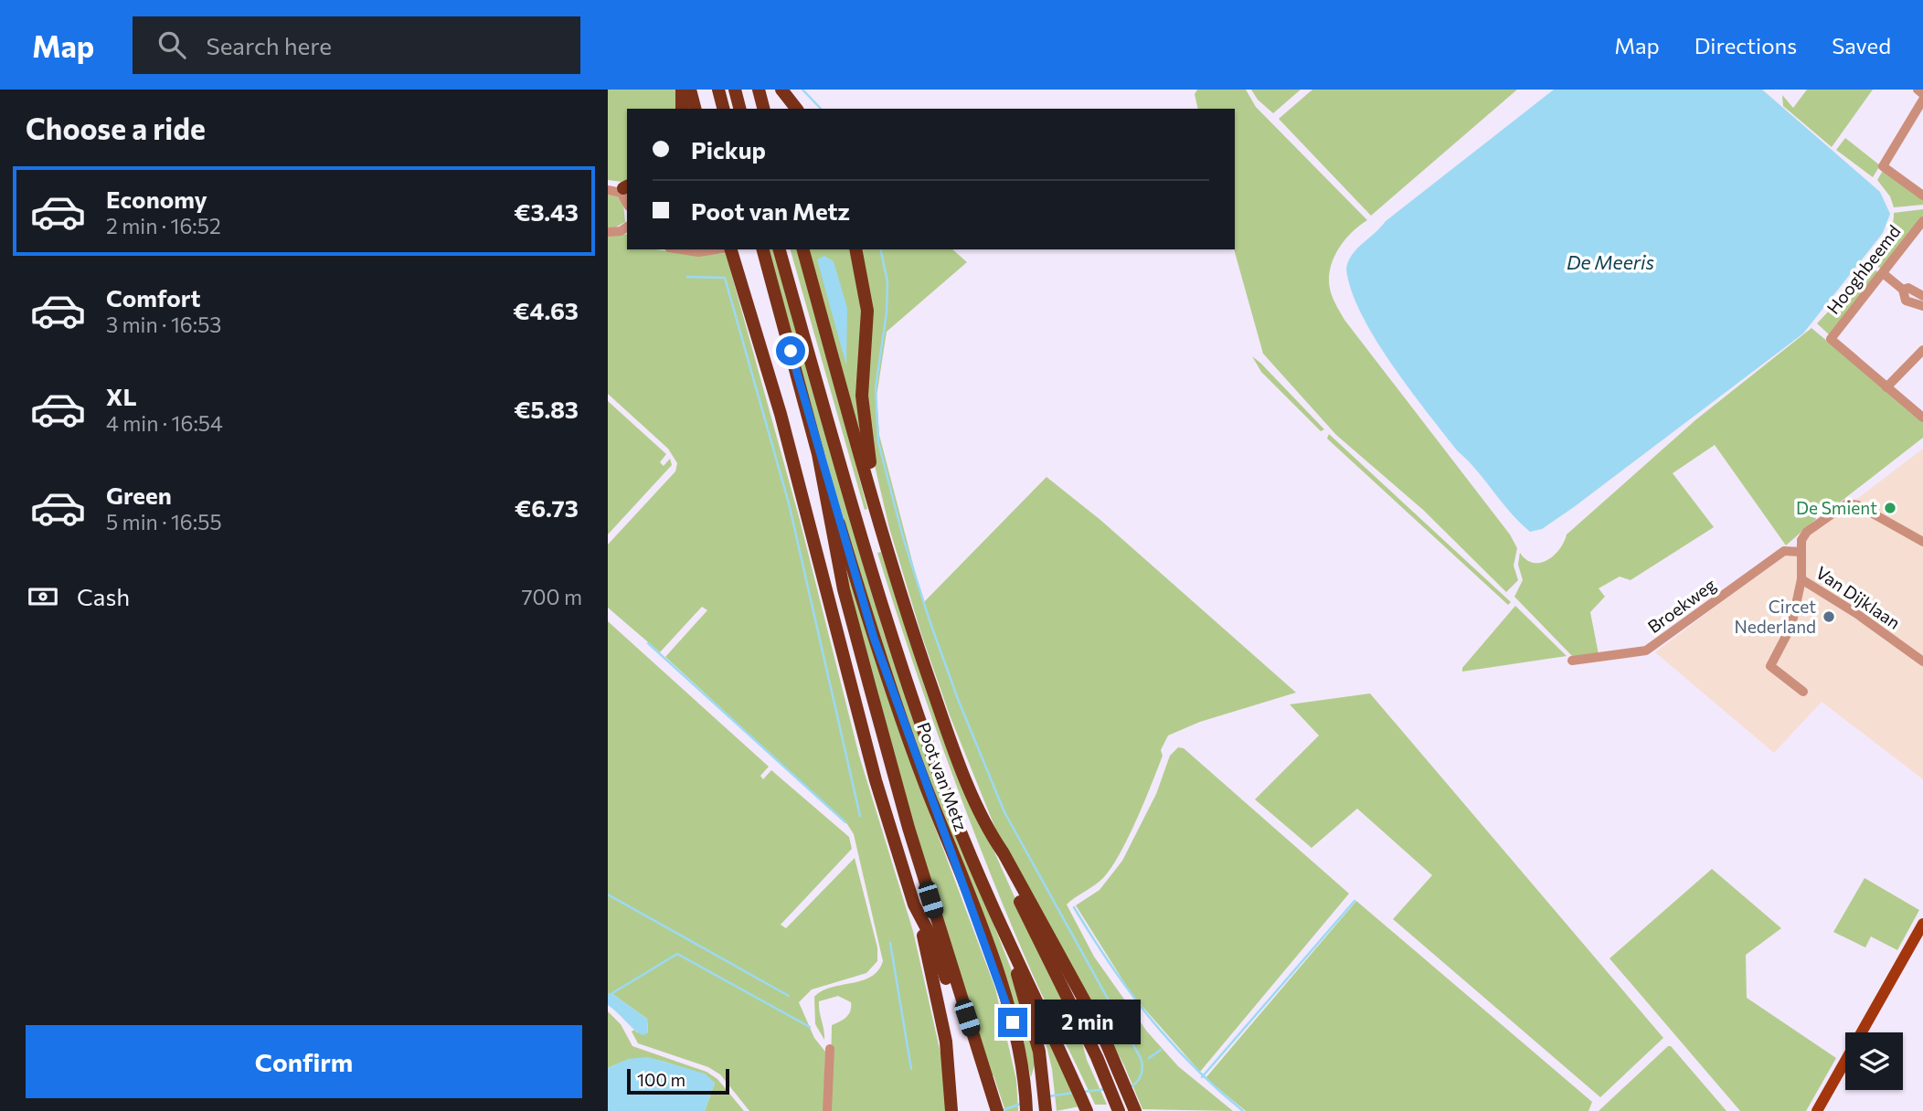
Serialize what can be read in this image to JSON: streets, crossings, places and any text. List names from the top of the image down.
{
  "streets": {
    "highway": ["Poot van Metz"],
    "street": ["Hooghbeemd", "Van Dijklaan", "Broekweg"]
  },
  "crossings": [
    ["Van Dijklaan", "Broekweg"]
  ],
  "water": ["De Meeris"],
  "places": ["De Smient", "Circet Nederland"],
  "scale_bar": "100 m",
  "page": {
    "header": "Map",
    "search": "Search here",
    "nav": ["Map", "Directions", "Saved"],
    "heading": "Choose a ride",
    "banner": ["Pickup", "Poot van Metz"],
    "list": [
      {
        "name": "Economy",
        "note": "2 min · 16:52",
        "value": "€3.43"
      },
      {
        "name": "Comfort",
        "note": "3 min · 16:53",
        "value": "€4.63"
      },
      {
        "name": "XL",
        "note": "4 min · 16:54",
        "value": "€5.83"
      },
      {
        "name": "Green",
        "note": "5 min · 16:55",
        "value": "€6.73"
      }
    ],
    "pay": ["Cash", "700 m"],
    "bubble": "2 min",
    "buttons": "Confirm",
    "scale": "100 m"
  }
}
